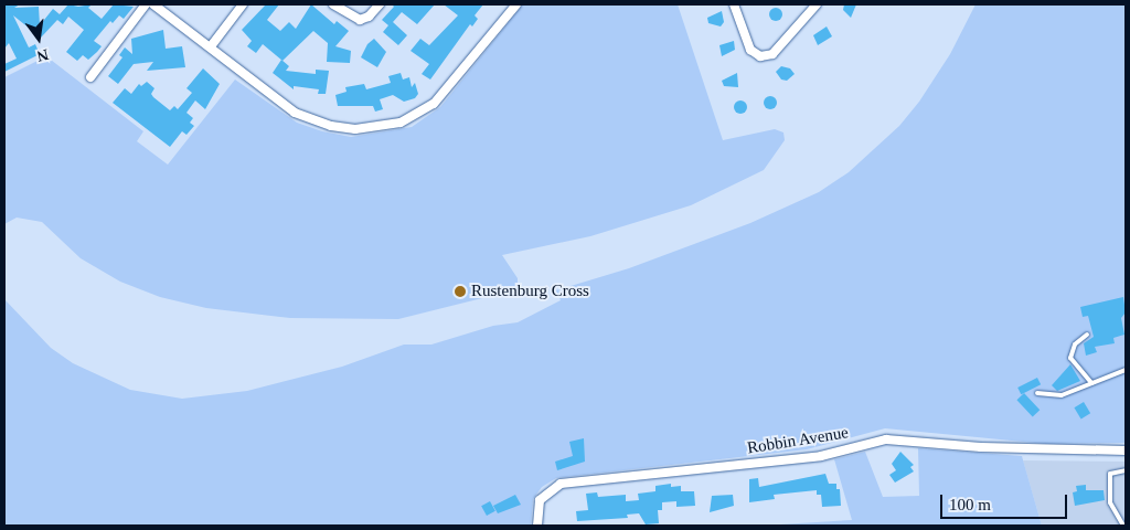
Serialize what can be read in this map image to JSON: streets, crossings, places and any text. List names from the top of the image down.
{
  "streets": {
    "street": ["Robbin Avenue"]
  },
  "places": ["Rustenburg Cross"],
  "scale_bar": "100 m",
  "north": "bottom"
}
